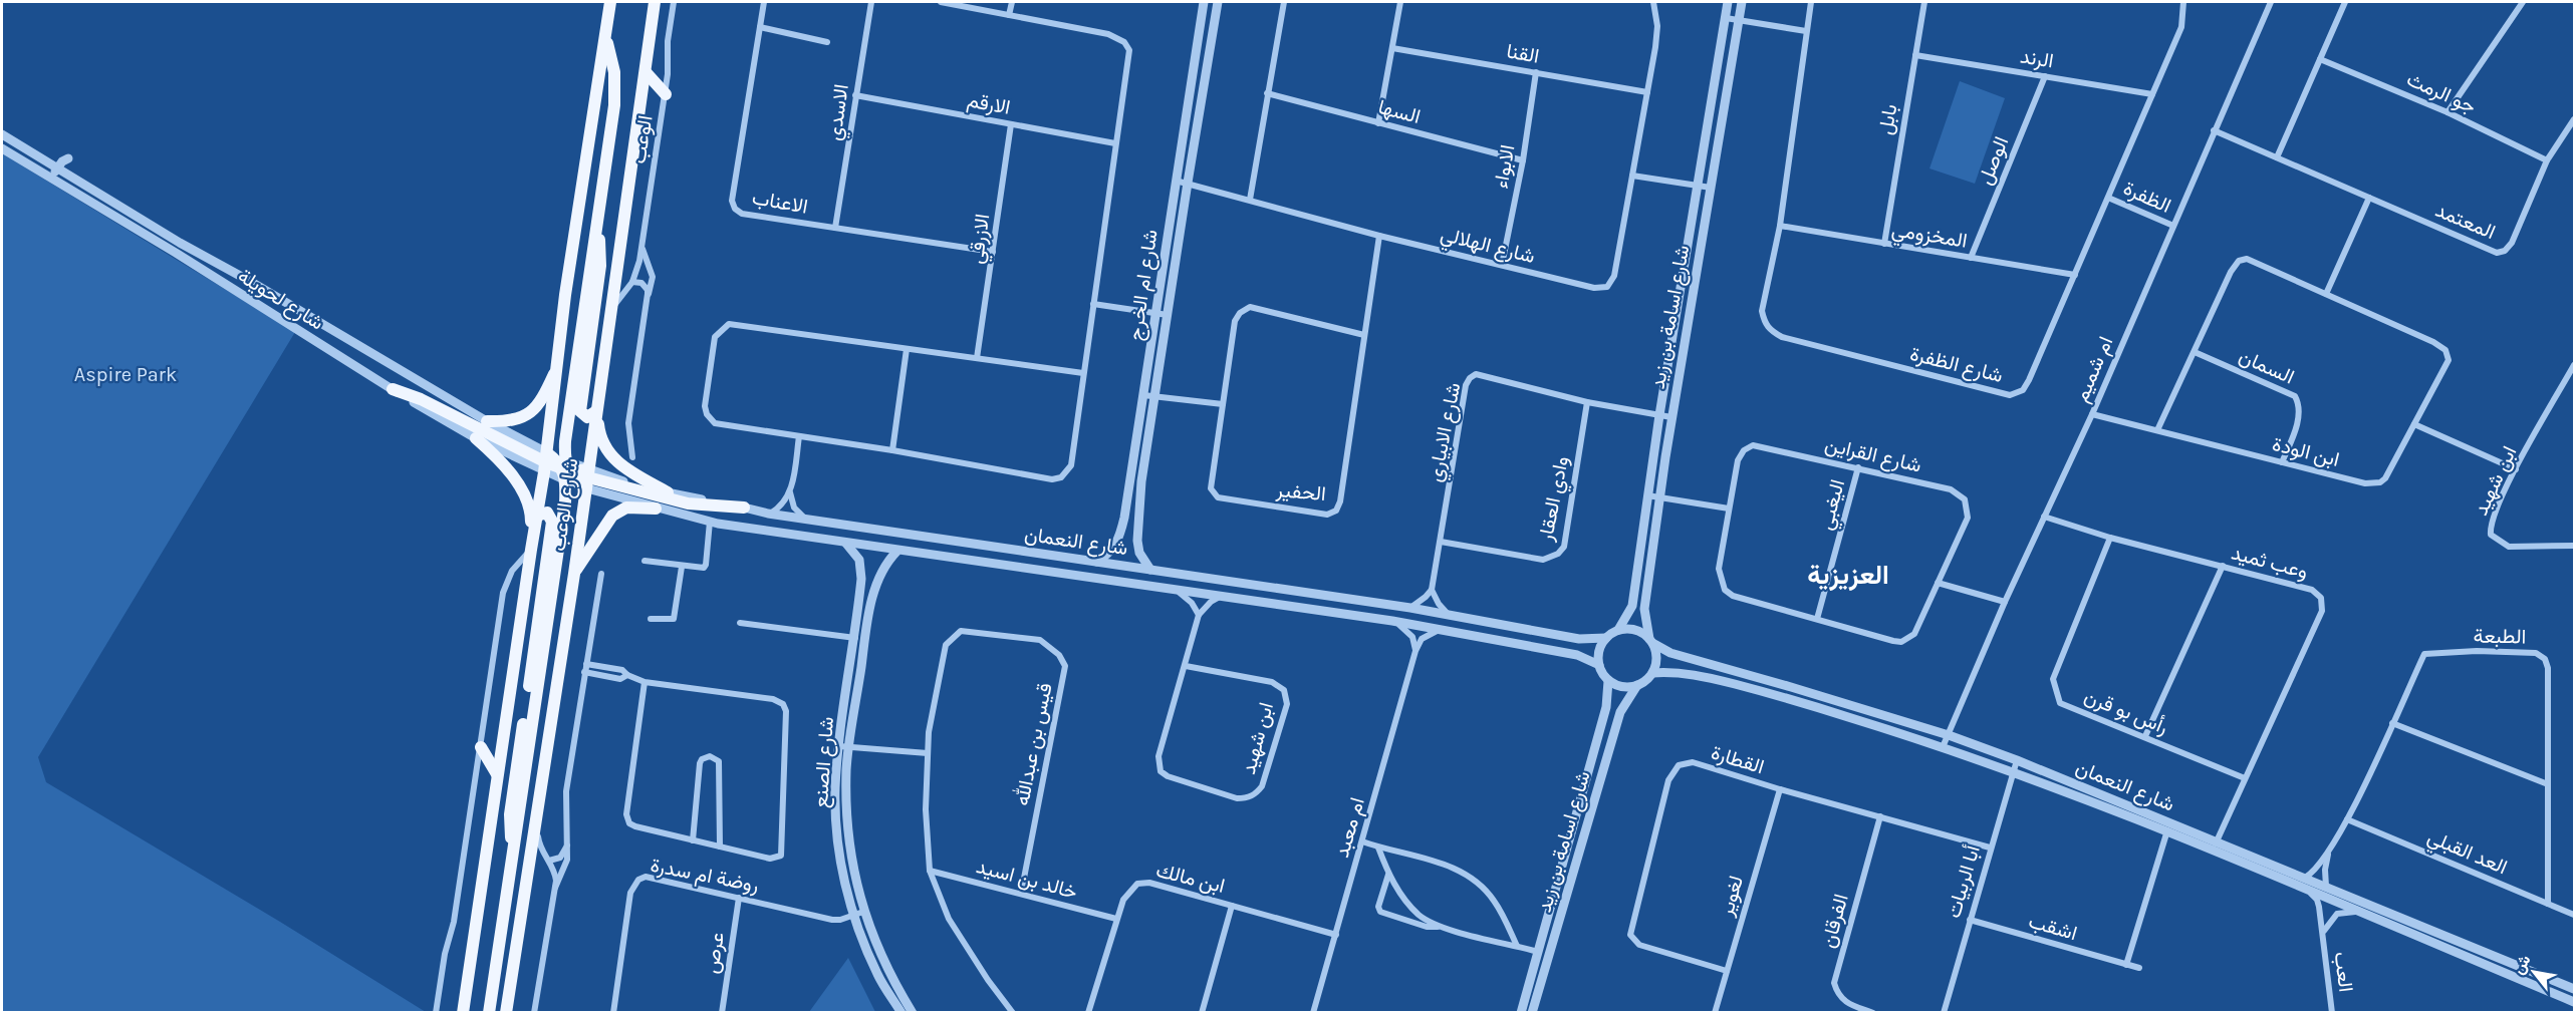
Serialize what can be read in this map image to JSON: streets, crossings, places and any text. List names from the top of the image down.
{
  "streets": {
    "main road": ["شارع الوعب"],
    "street": [
      "القنا",
      "الرند",
      "جو الرمث",
      "الارقم",
      "السها",
      "الاسدي",
      "بابل",
      "الوعب",
      "الوصل",
      "الابواء",
      "الظفرة",
      "الاعناب",
      "المعتمد",
      "المخزومي",
      "الازرقي",
      "شارع الهلالي",
      "شارع ام الخرج",
      "شارع لحويلة",
      "شارع اسامة بن زيد",
      "شارع الظفرة",
      "السمان",
      "ام شميم",
      "شارع الابياري",
      "ابن الودة",
      "شارع القراين",
      "ابن شهيد",
      "الحفير",
      "وادي العقار",
      "اليغبي",
      "شارع النعمان",
      "وعب ثميد",
      "الطبعة",
      "رأس بو قرن",
      "قيس بن عبدالله",
      "القطارة",
      "شارع الصنع",
      "ام معبد",
      "العد القبلي",
      "روضة ام سدرة",
      "ابن مالك",
      "خالد بن اسيد",
      "أبا الربيات",
      "لغوير",
      "الفرقان",
      "اشقب",
      "عرص",
      "العب"
    ]
  },
  "crossings": [
    ["القنا", "الابواء"],
    ["القنا", "شارع الهلالي"],
    ["الرند", "بابل"],
    ["الرند", "الوصل"],
    ["الرند", "شارع الظفرة"],
    ["جو الرمث", "المعتمد"],
    ["الارقم", "الاسدي"],
    ["الارقم", "الازرقي"],
    ["السها", "الابواء"],
    ["الاسدي", "الاعناب"],
    ["بابل", "المخزومي"],
    ["الوعب", "شارع الوعب"],
    ["الوصل", "المخزومي"],
    ["الابواء", "شارع الهلالي"],
    ["الظفرة", "شارع الظفرة"],
    ["الظفرة", "ام شميم"],
    ["الاعناب", "الازرقي"],
    ["المعتمد", "ام شميم"],
    ["المخزومي", "شارع الظفرة"],
    ["شارع الهلالي", "شارع ام الخرج"],
    ["شارع الهلالي", "الحفير"],
    ["شارع ام الخرج", "شارع النعمان"],
    ["شارع لحويلة", "شارع الوعب"],
    ["شارع اسامة بن زيد", "شارع الابياري"],
    ["شارع اسامة بن زيد", "شارع النعمان"],
    ["السمان", "ابن الودة"],
    ["ام شميم", "ابن الودة"],
    ["ام شميم", "شارع النعمان"],
    ["ام شميم", "وعب ثميد"],
    ["شارع الابياري", "وادي العقار"],
    ["شارع القراين", "اليغبي"],
    ["شارع الوعب", "شارع النعمان"],
    ["شارع النعمان", "وعب ثميد"],
    ["شارع النعمان", "الطبعة"],
    ["شارع النعمان", "شارع الصنع"],
    ["شارع النعمان", "أبا الربيات"],
    ["شارع النعمان", "العب"],
    ["وعب ثميد", "رأس بو قرن"],
    ["الطبعة", "العد القبلي"],
    ["قيس بن عبدالله", "خالد بن اسيد"],
    ["القطارة", "أبا الربيات"],
    ["القطارة", "لغوير"],
    ["القطارة", "الفرقان"],
    ["شارع الصنع", "روضة ام سدرة"],
    ["ام معبد", "ابن مالك"],
    ["روضة ام سدرة", "عرص"],
    ["ابن مالك", "خالد بن اسيد"],
    ["أبا الربيات", "اشقب"]
  ],
  "districts": ["العزيزية"],
  "parks": ["Aspire Park"],
  "north": "top left"
}
